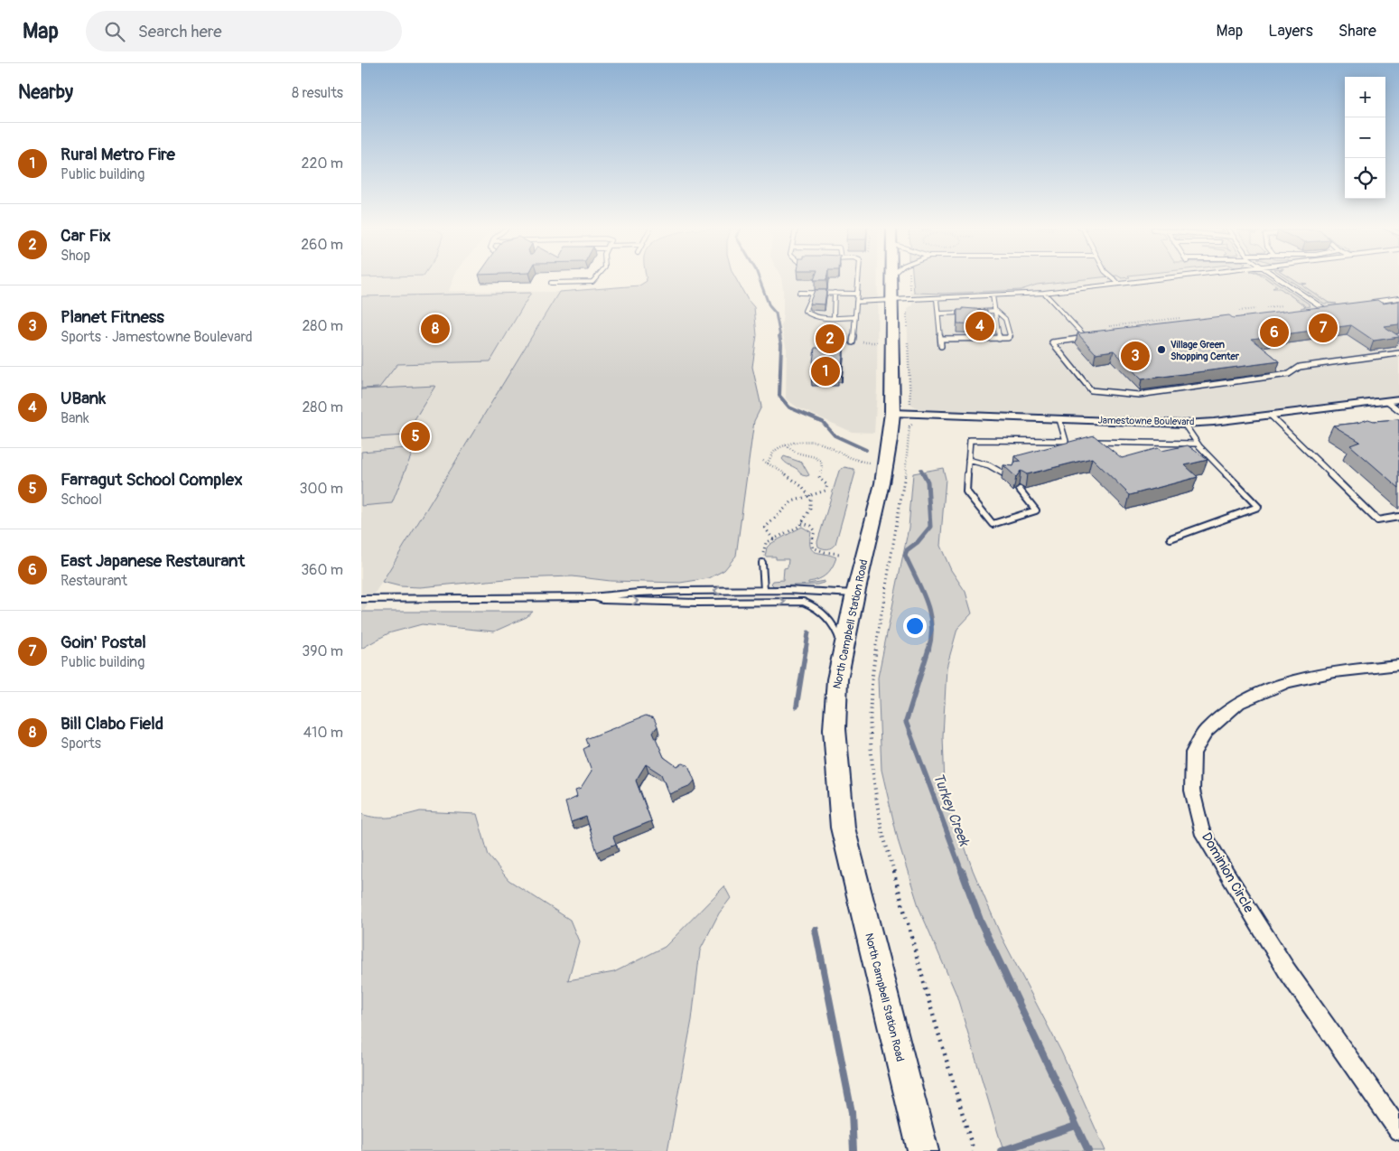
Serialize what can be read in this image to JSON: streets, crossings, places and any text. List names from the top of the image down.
{
  "streets": {
    "main road": ["North Campbell Station Road"],
    "street": ["Jamestowne Boulevard", "Dominion Circle"]
  },
  "crossings": [
    ["Jamestowne Boulevard", "North Campbell Station Road"]
  ],
  "water": ["Turkey Creek"],
  "places": ["Village Green Shopping Center"],
  "page": {
    "header": "Map",
    "search": "Search here",
    "nav": ["Map", "Layers", "Share"],
    "heading": ["Nearby", "8 results"],
    "map_buttons": ["+", "−"],
    "list": [
      {
        "mark": "1",
        "name": "Rural Metro Fire",
        "note": "Public building",
        "value": "220 m"
      },
      {
        "mark": "2",
        "name": "Car Fix",
        "note": "Shop",
        "value": "260 m"
      },
      {
        "mark": "3",
        "name": "Planet Fitness",
        "note": "Sports · Jamestowne Boulevard",
        "value": "280 m"
      },
      {
        "mark": "4",
        "name": "UBank",
        "note": "Bank",
        "value": "280 m"
      },
      {
        "mark": "5",
        "name": "Farragut School Complex",
        "note": "School",
        "value": "300 m"
      },
      {
        "mark": "6",
        "name": "East Japanese Restaurant",
        "note": "Restaurant",
        "value": "360 m"
      },
      {
        "mark": "7",
        "name": "Goin' Postal",
        "note": "Public building",
        "value": "390 m"
      },
      {
        "mark": "8",
        "name": "Bill Clabo Field",
        "note": "Sports",
        "value": "410 m"
      }
    ],
    "pins": [
      "4",
      "7",
      "8",
      "6",
      "2",
      "3",
      "1",
      "5"
    ]
  }
}
